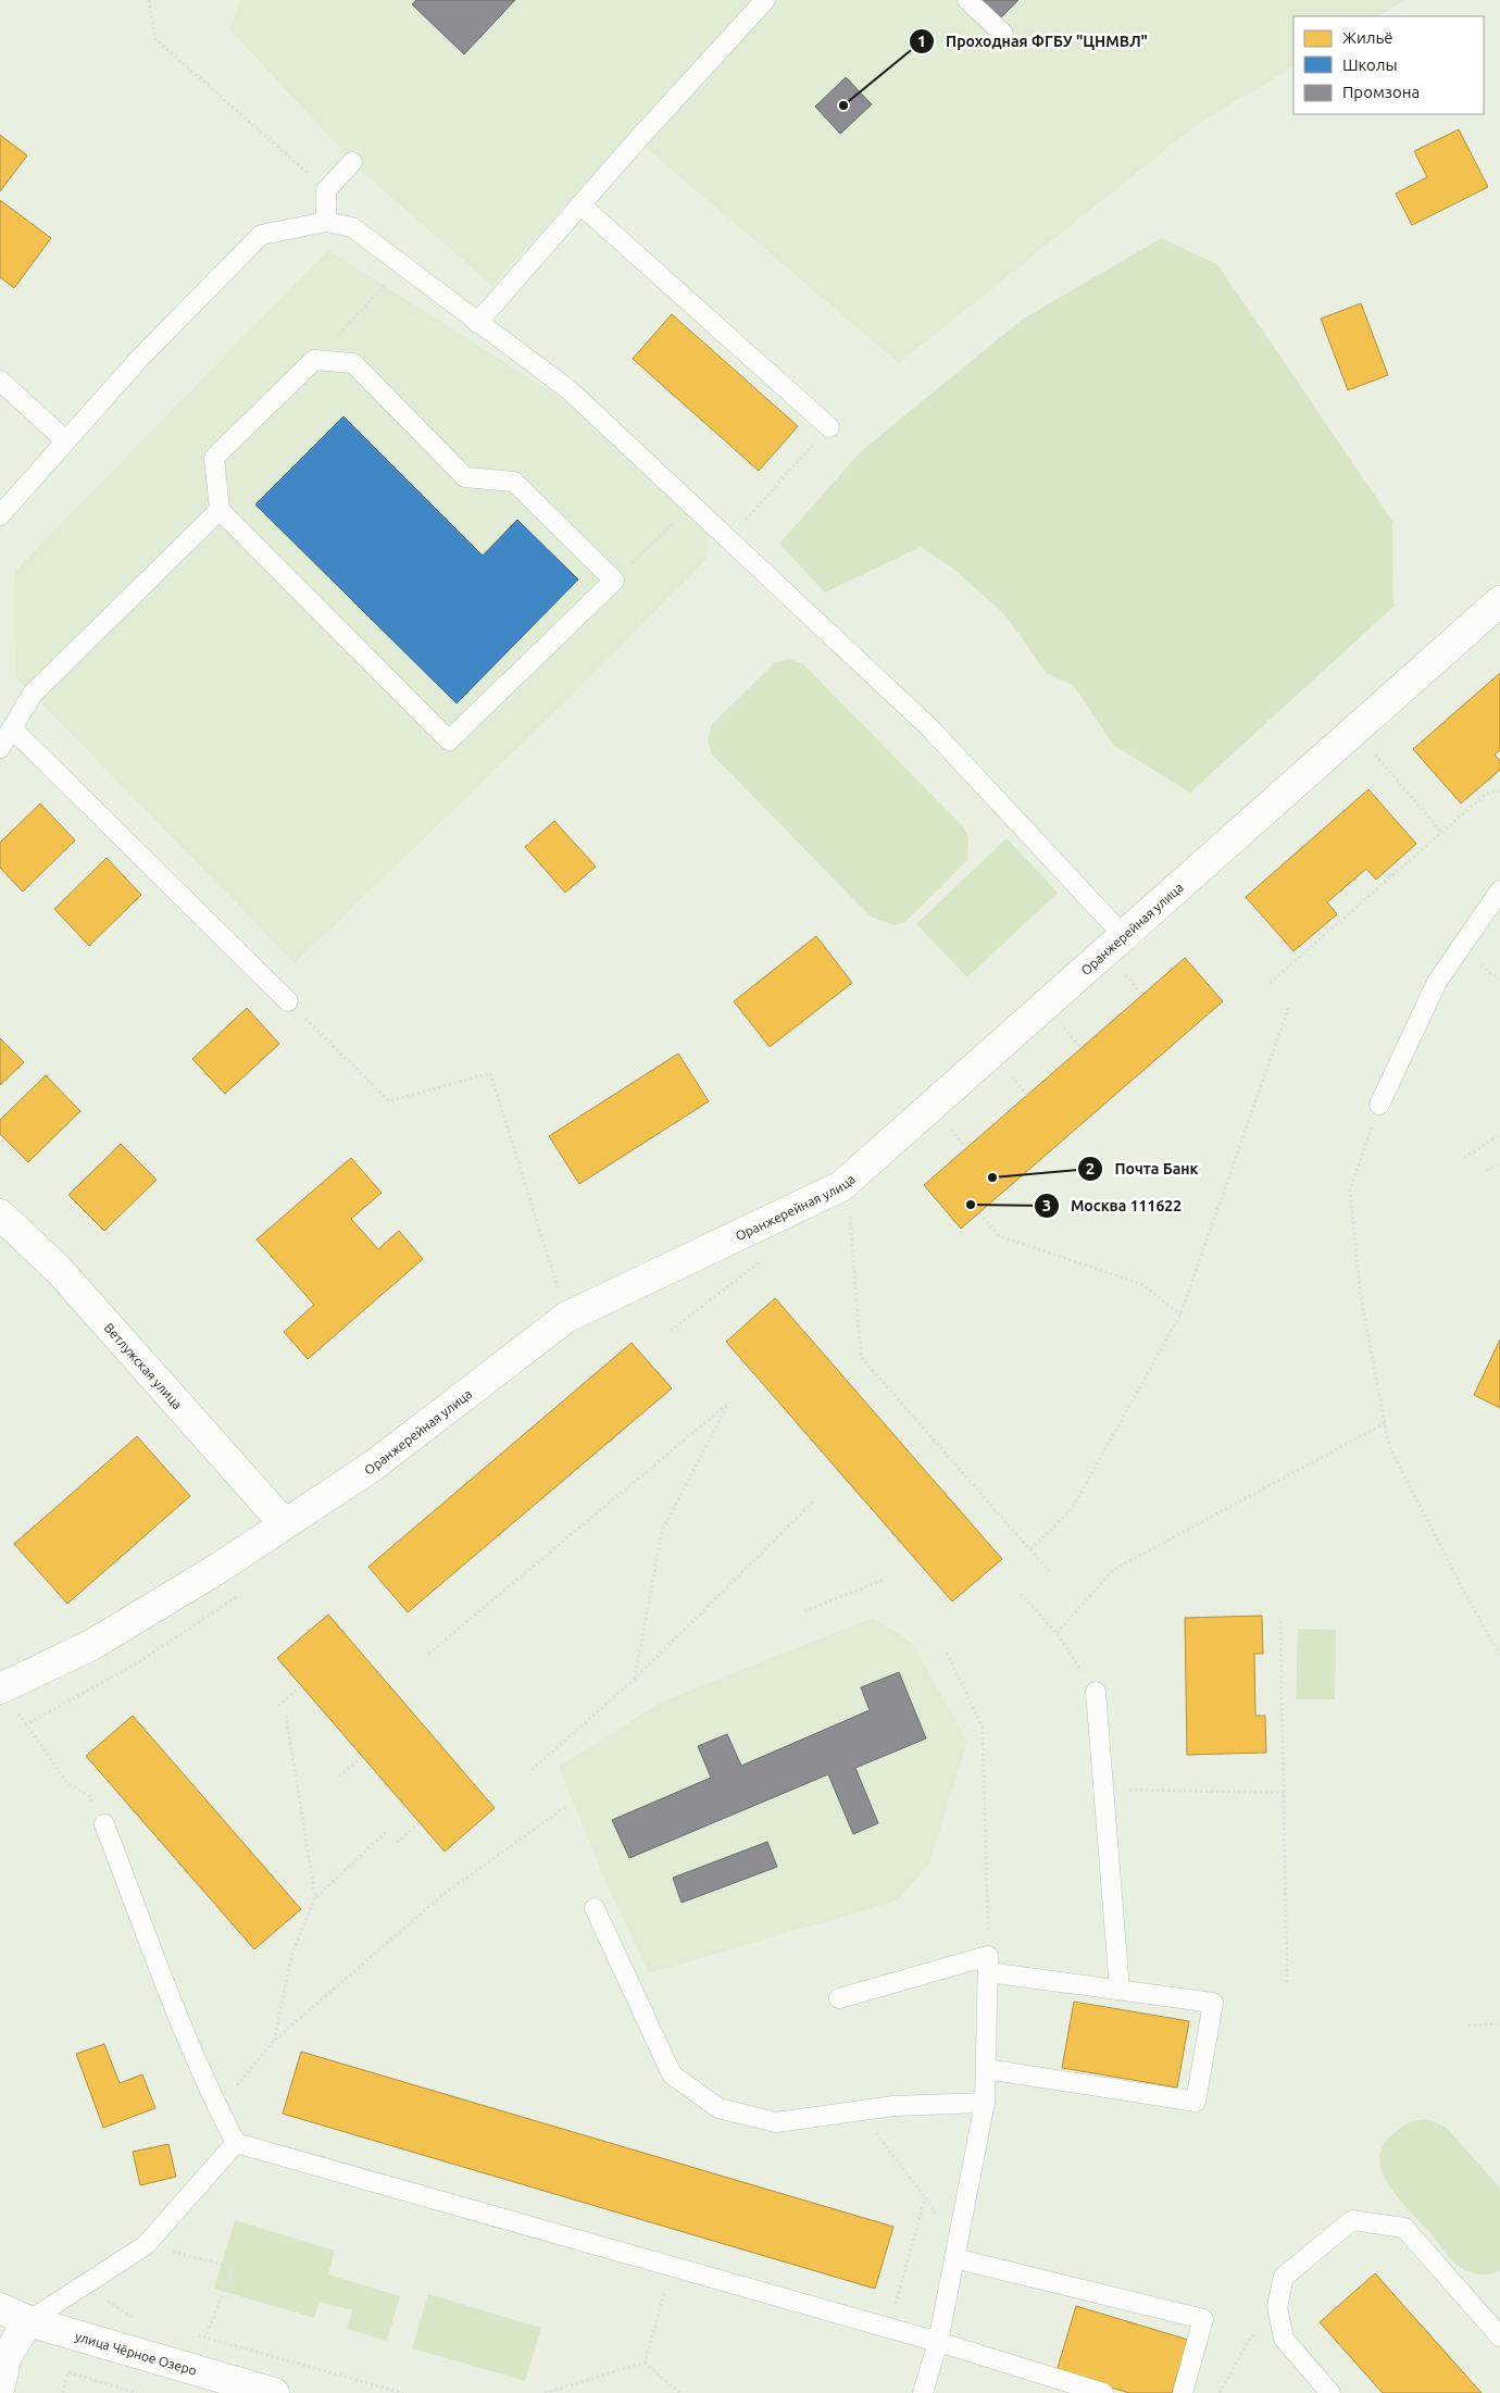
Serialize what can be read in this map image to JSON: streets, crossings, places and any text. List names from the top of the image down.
{
  "streets": {
    "street": ["Оранжерейная улица", "Ветлужская улица", "улица Чёрное Озеро"]
  },
  "crossings": [
    ["Оранжерейная улица", "Ветлужская улица"]
  ],
  "places": ["Проходная ФГБУ \"ЦНМВЛ\"", "Почта Банк", "Москва 111622"],
  "legend": ["Жильё", "Школы", "Промзона"]
}
